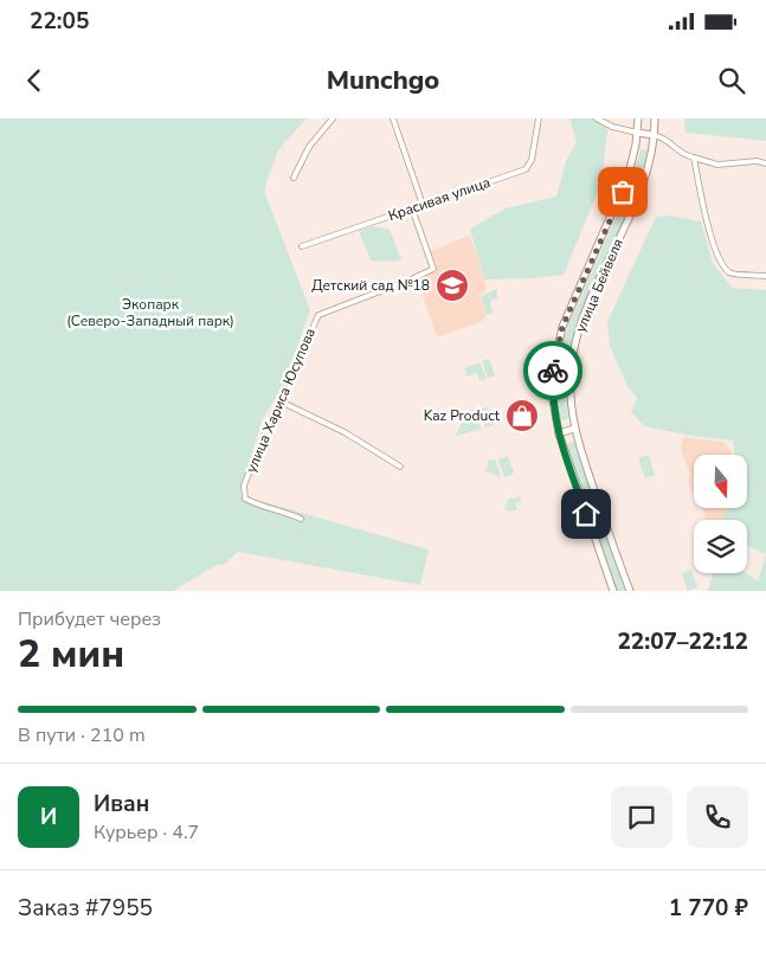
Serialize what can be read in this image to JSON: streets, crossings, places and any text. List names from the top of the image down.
{
  "streets": {
    "main road": ["улица Бейвеля"],
    "street": ["Красивая улица", "улица Хариса Юсупова"]
  },
  "crossings": [
    ["Красивая улица", "улица Хариса Юсупова"]
  ],
  "parks": ["Экопарк (Северо-Западный парк)"],
  "places": {
    "school or university": ["Детский сaд №18"],
    "shop": ["Kaz Product"]
  },
  "north": "bottom",
  "page": {
    "status": "22:05",
    "header": "Munchgo",
    "heading": ["2 мин", "Прибудет через", "22:07–22:12"],
    "panel": [
      "Иван",
      "Курьер · 4.7",
      "Заказ #7955",
      "1 770 ₽"
    ],
    "bar": "В пути · 210 m",
    "round": "И"
  }
}
